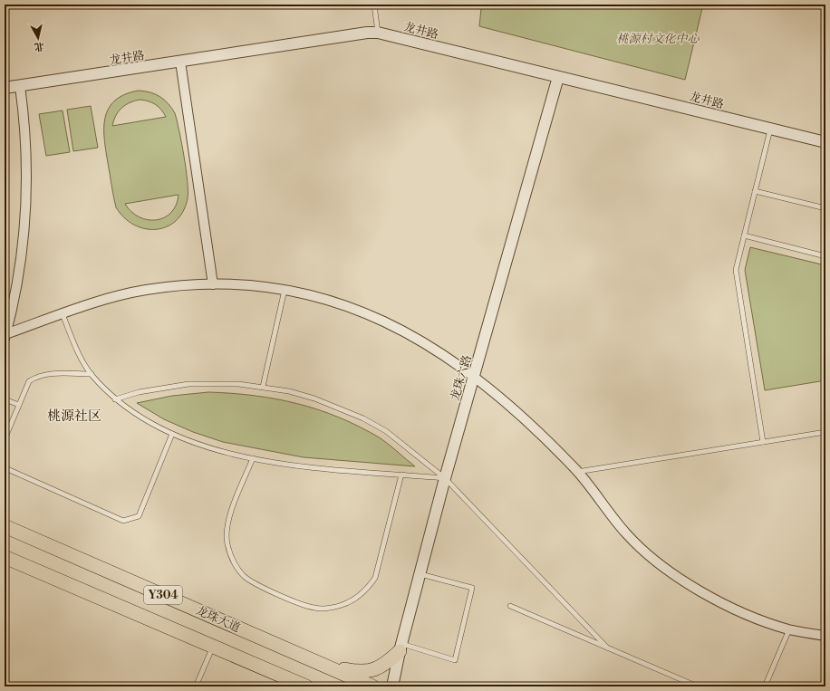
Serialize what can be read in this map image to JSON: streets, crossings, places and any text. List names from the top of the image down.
{
  "streets": {
    "main road": ["Y304", "龙珠大道"],
    "street": ["龙井路", "龙珠六路"]
  },
  "crossings": [
    ["龙井路", "龙珠六路"]
  ],
  "districts": ["桃源社区"],
  "parks": ["桃源村文化中心"],
  "north": "bottom"
}
